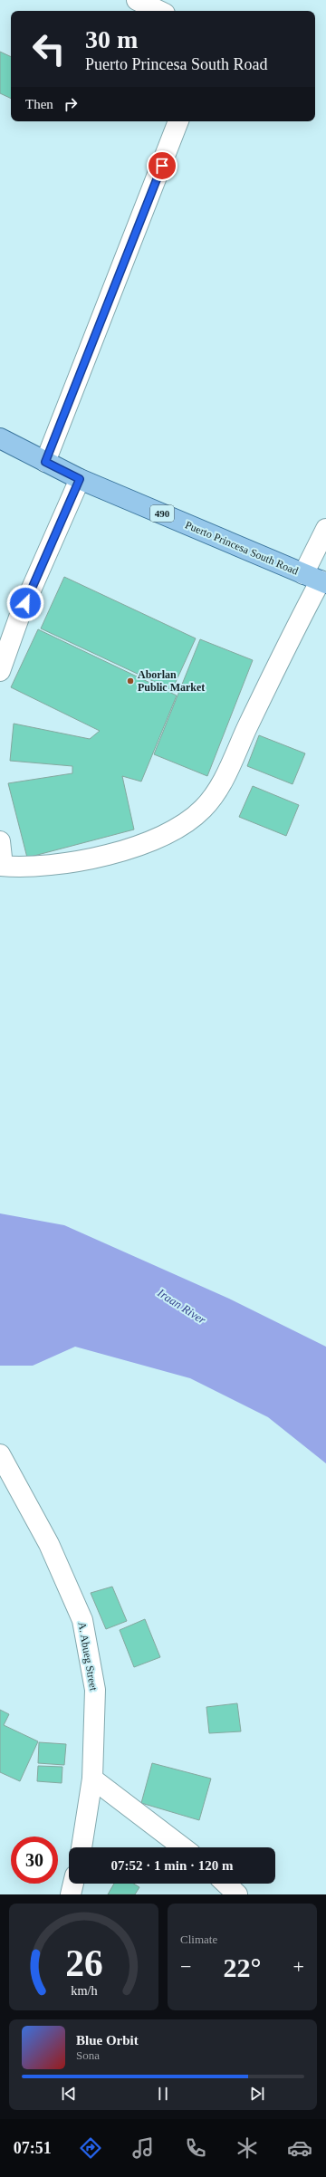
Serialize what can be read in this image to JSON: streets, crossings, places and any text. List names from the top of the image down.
{
  "streets": {
    "main road": ["490", "Puerto Princesa South Road"],
    "street": ["A. Abueg Street"]
  },
  "water": ["Iraan River"],
  "places": ["Aborlan Public Market"],
  "page": {
    "turn": ["30 m", "Puerto Princesa South Road"],
    "then": "Then",
    "limit": "30",
    "trip": "07:52 · 1 min · 120 m",
    "tile": "Climate",
    "heat": ["−", "22°", "+"],
    "song": ["Blue Orbit", "Sona"],
    "tabs": "07:51",
    "gauge": ["26", "km/h"]
  }
}
